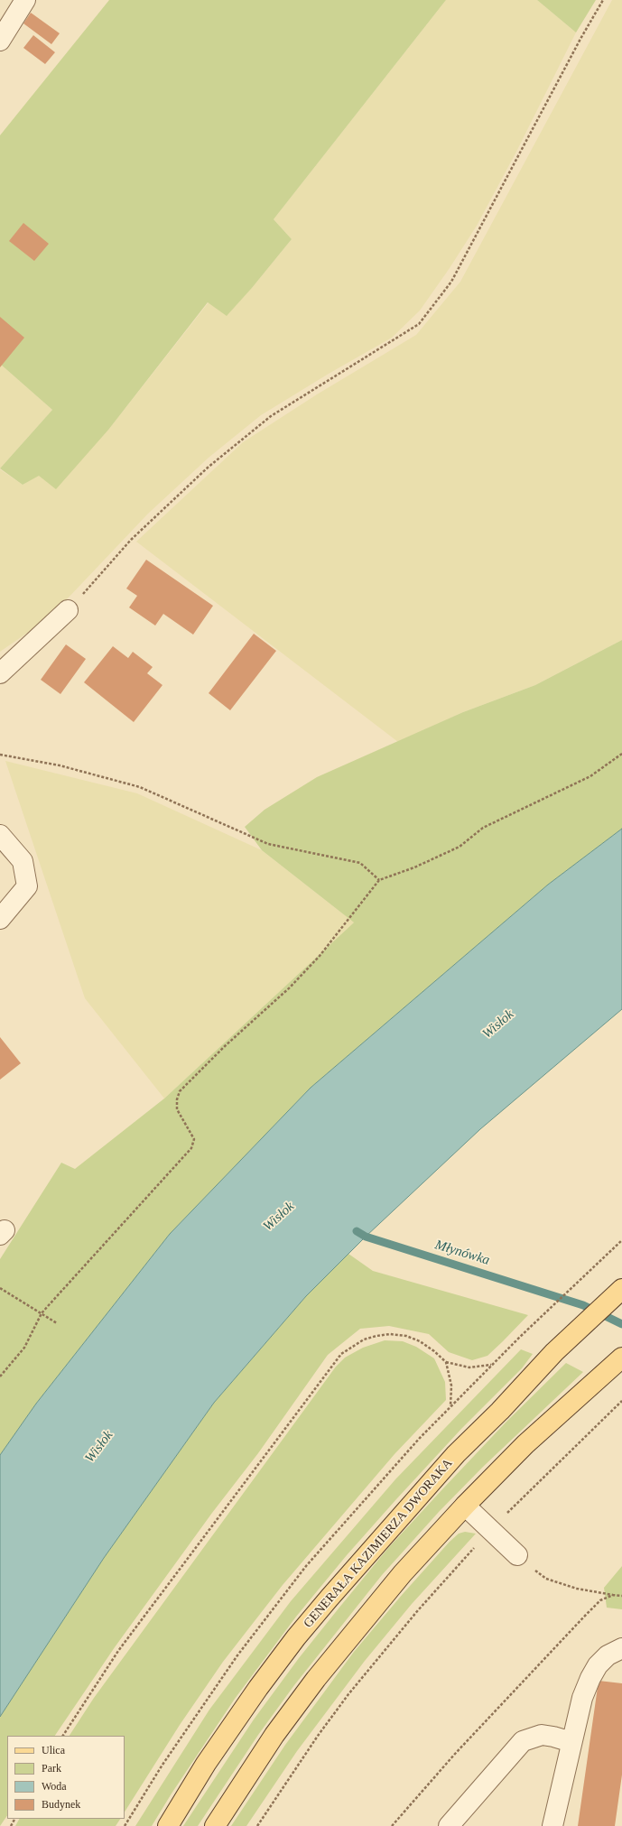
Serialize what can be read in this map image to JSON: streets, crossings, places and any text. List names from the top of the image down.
{
  "streets": {
    "main road": ["GENERAŁA KAZIMIERZA DWORAKA"]
  },
  "water": ["Wisłok", "Młynówka"],
  "legend": [
    "Ulica",
    "Park",
    "Woda",
    "Budynek"
  ]
}
